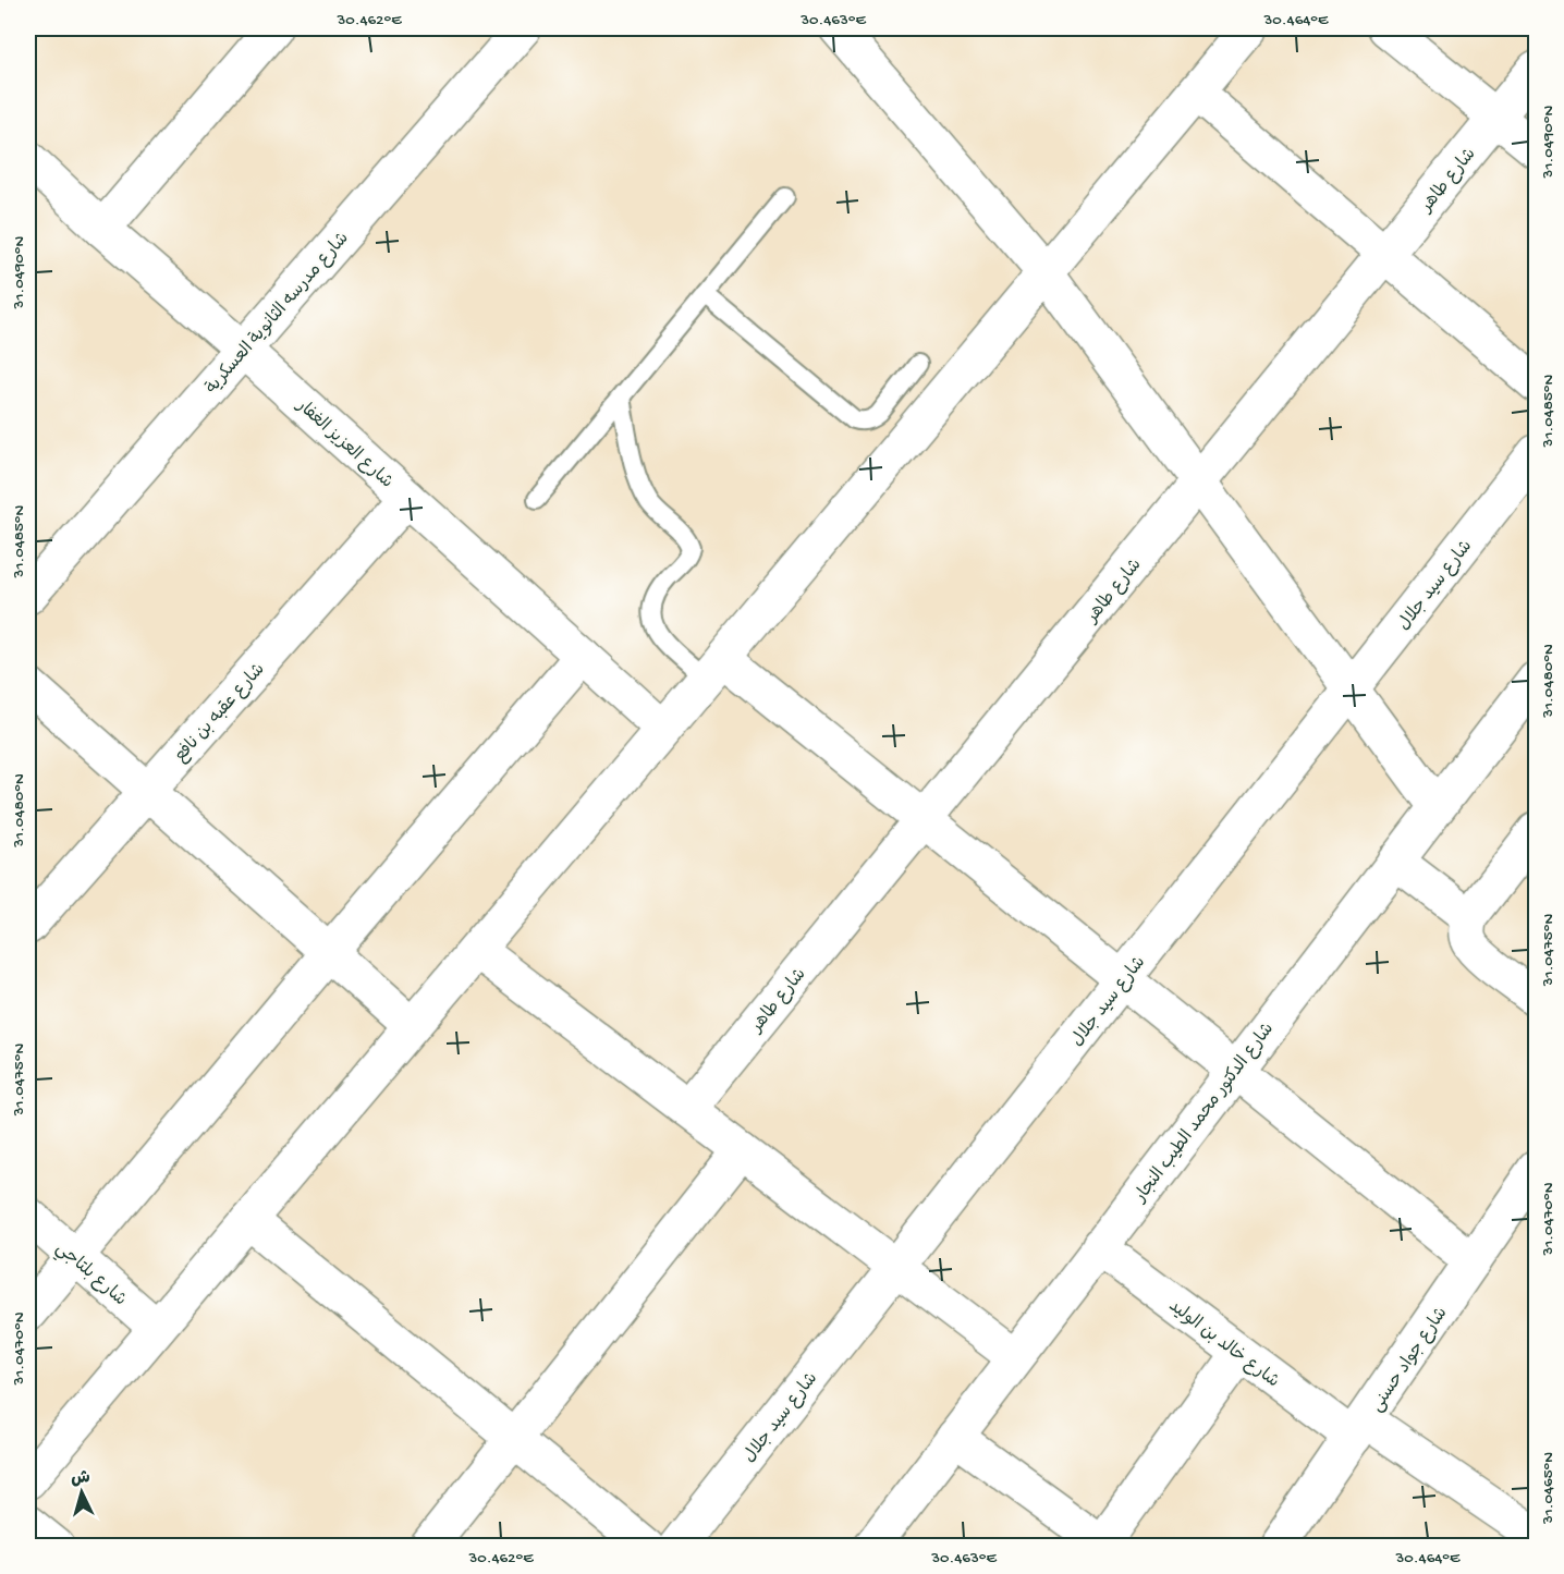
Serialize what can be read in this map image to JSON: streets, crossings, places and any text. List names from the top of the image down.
{
  "streets": {
    "street": [
      "شارع طاهر",
      "شارع مدرسه الثانوية العسكرية",
      "شارع العزيز الغفار",
      "شارع سيد جلال",
      "شارع عقبه بن نافع",
      "شارع الدكتور محمد الطيب النجار",
      "شارع بلتاجي",
      "شارع خالد بن الوليد",
      "شارع جواد حسنى"
    ]
  },
  "crossings": [
    ["شارع مدرسه الثانوية العسكرية", "شارع العزيز الغفار"],
    ["شارع العزيز الغفار", "شارع عقبه بن نافع"],
    ["شارع الدكتور محمد الطيب النجار", "شارع خالد بن الوليد"],
    ["شارع خالد بن الوليد", "شارع جواد حسنى"]
  ],
  "north": "top",
  "coordinates": [
    "30.462°E",
    "30.463°E",
    "30.464°E",
    "31.0490°N",
    "31.0485°N",
    "31.0480°N",
    "31.0475°N",
    "31.0470°N",
    "31.0465°N"
  ]
}
